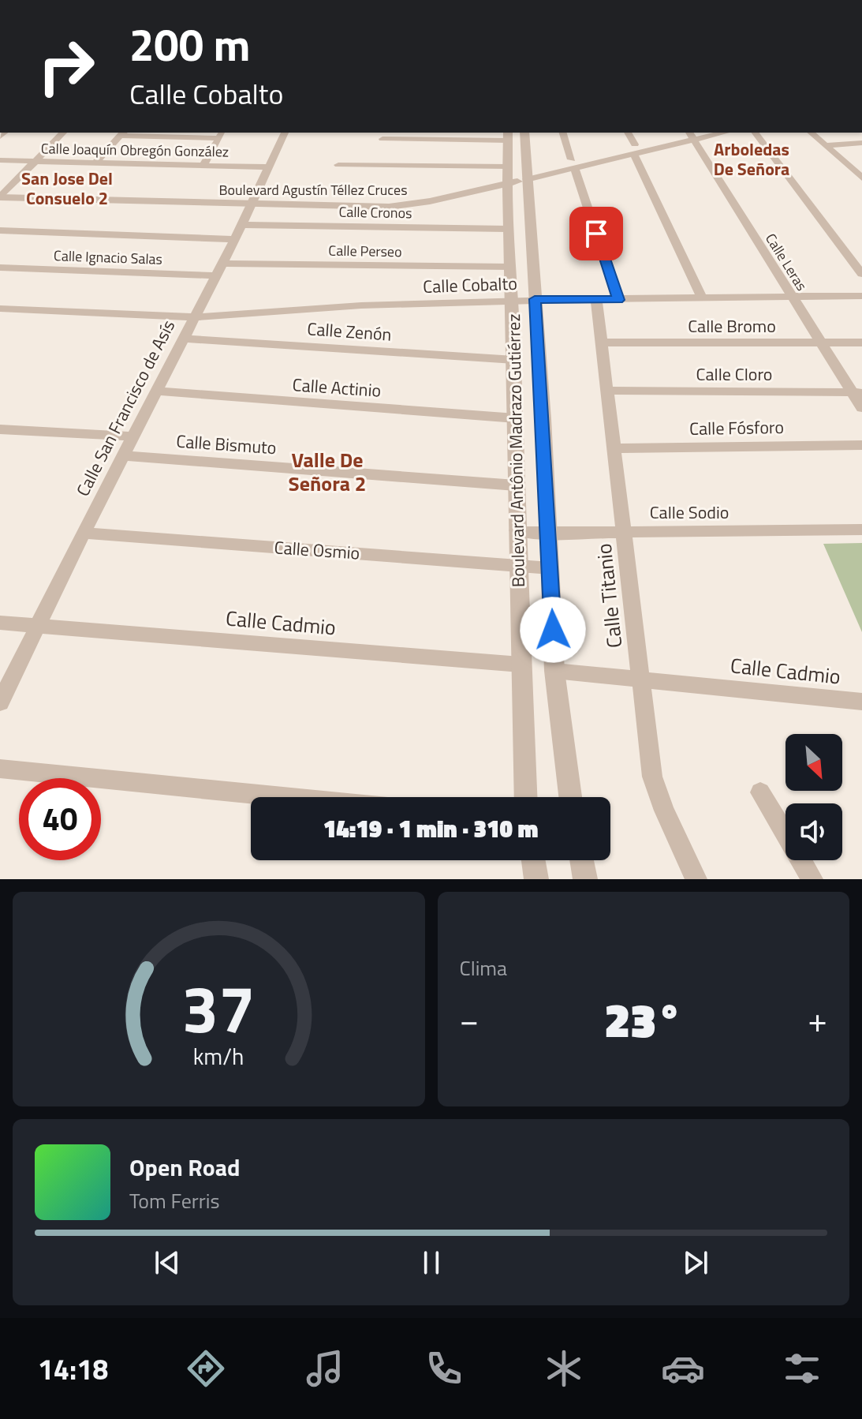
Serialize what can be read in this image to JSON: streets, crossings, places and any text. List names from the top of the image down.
{
  "streets": {
    "street": [
      "Calle Joaquín Obregón González",
      "Boulevard Agustín Téllez Cruces",
      "Calle Cronos",
      "Calle Perseo",
      "Calle Ignacio Salas",
      "Calle Leras",
      "Calle Cobalto",
      "Calle Bromo",
      "Calle Zenón",
      "Calle Cloro",
      "Calle Actinio",
      "Calle San Francisco de Asís",
      "Calle Fósforo",
      "Calle Bismuto",
      "Boulevard Antônio Madrazo Gutiérrez",
      "Calle Sodio",
      "Calle Osmio",
      "Calle Titanio",
      "Calle Cadmio"
    ]
  },
  "crossings": [
    ["Calle Joaquín Obregón González", "Calle San Francisco de Asís"],
    ["Boulevard Agustín Téllez Cruces", "Calle Leras"],
    ["Boulevard Agustín Téllez Cruces", "Calle San Francisco de Asís"],
    ["Boulevard Agustín Téllez Cruces", "Boulevard Antônio Madrazo Gutiérrez"],
    ["Calle Cronos", "Calle San Francisco de Asís"],
    ["Calle Cronos", "Boulevard Antônio Madrazo Gutiérrez"],
    ["Calle Perseo", "Calle Ignacio Salas"],
    ["Calle Perseo", "Calle San Francisco de Asís"],
    ["Calle Perseo", "Boulevard Antônio Madrazo Gutiérrez"],
    ["Calle Ignacio Salas", "Calle San Francisco de Asís"],
    ["Calle Leras", "Calle Cobalto"],
    ["Calle Leras", "Calle Bromo"],
    ["Calle Leras", "Calle Cloro"],
    ["Calle Cobalto", "Calle San Francisco de Asís"],
    ["Calle Cobalto", "Boulevard Antônio Madrazo Gutiérrez"],
    ["Calle Cobalto", "Calle Titanio"],
    ["Calle Bromo", "Calle Titanio"],
    ["Calle Zenón", "Calle San Francisco de Asís"],
    ["Calle Zenón", "Boulevard Antônio Madrazo Gutiérrez"],
    ["Calle Cloro", "Calle Titanio"],
    ["Calle Actinio", "Calle San Francisco de Asís"],
    ["Calle Actinio", "Boulevard Antônio Madrazo Gutiérrez"],
    ["Calle San Francisco de Asís", "Calle Bismuto"],
    ["Calle San Francisco de Asís", "Calle Osmio"],
    ["Calle San Francisco de Asís", "Calle Cadmio"],
    ["Calle Fósforo", "Calle Titanio"],
    ["Calle Bismuto", "Boulevard Antônio Madrazo Gutiérrez"],
    ["Boulevard Antônio Madrazo Gutiérrez", "Calle Sodio"],
    ["Boulevard Antônio Madrazo Gutiérrez", "Calle Osmio"],
    ["Boulevard Antônio Madrazo Gutiérrez", "Calle Cadmio"],
    ["Calle Sodio", "Calle Titanio"],
    ["Calle Titanio", "Calle Cadmio"]
  ],
  "districts": ["Arboledas De Señora", "San Jose Del Consuelo 2", "Valle De Señora 2"],
  "north": "bottom right",
  "page": {
    "turn": ["200 m", "Calle Cobalto"],
    "limit": "40",
    "trip": "14:19 · 1 min · 310 m",
    "tile": "Clima",
    "heat": ["−", "23°", "+"],
    "song": ["Open Road", "Tom Ferris"],
    "tabs": "14:18",
    "gauge": ["37", "km/h"]
  }
}
